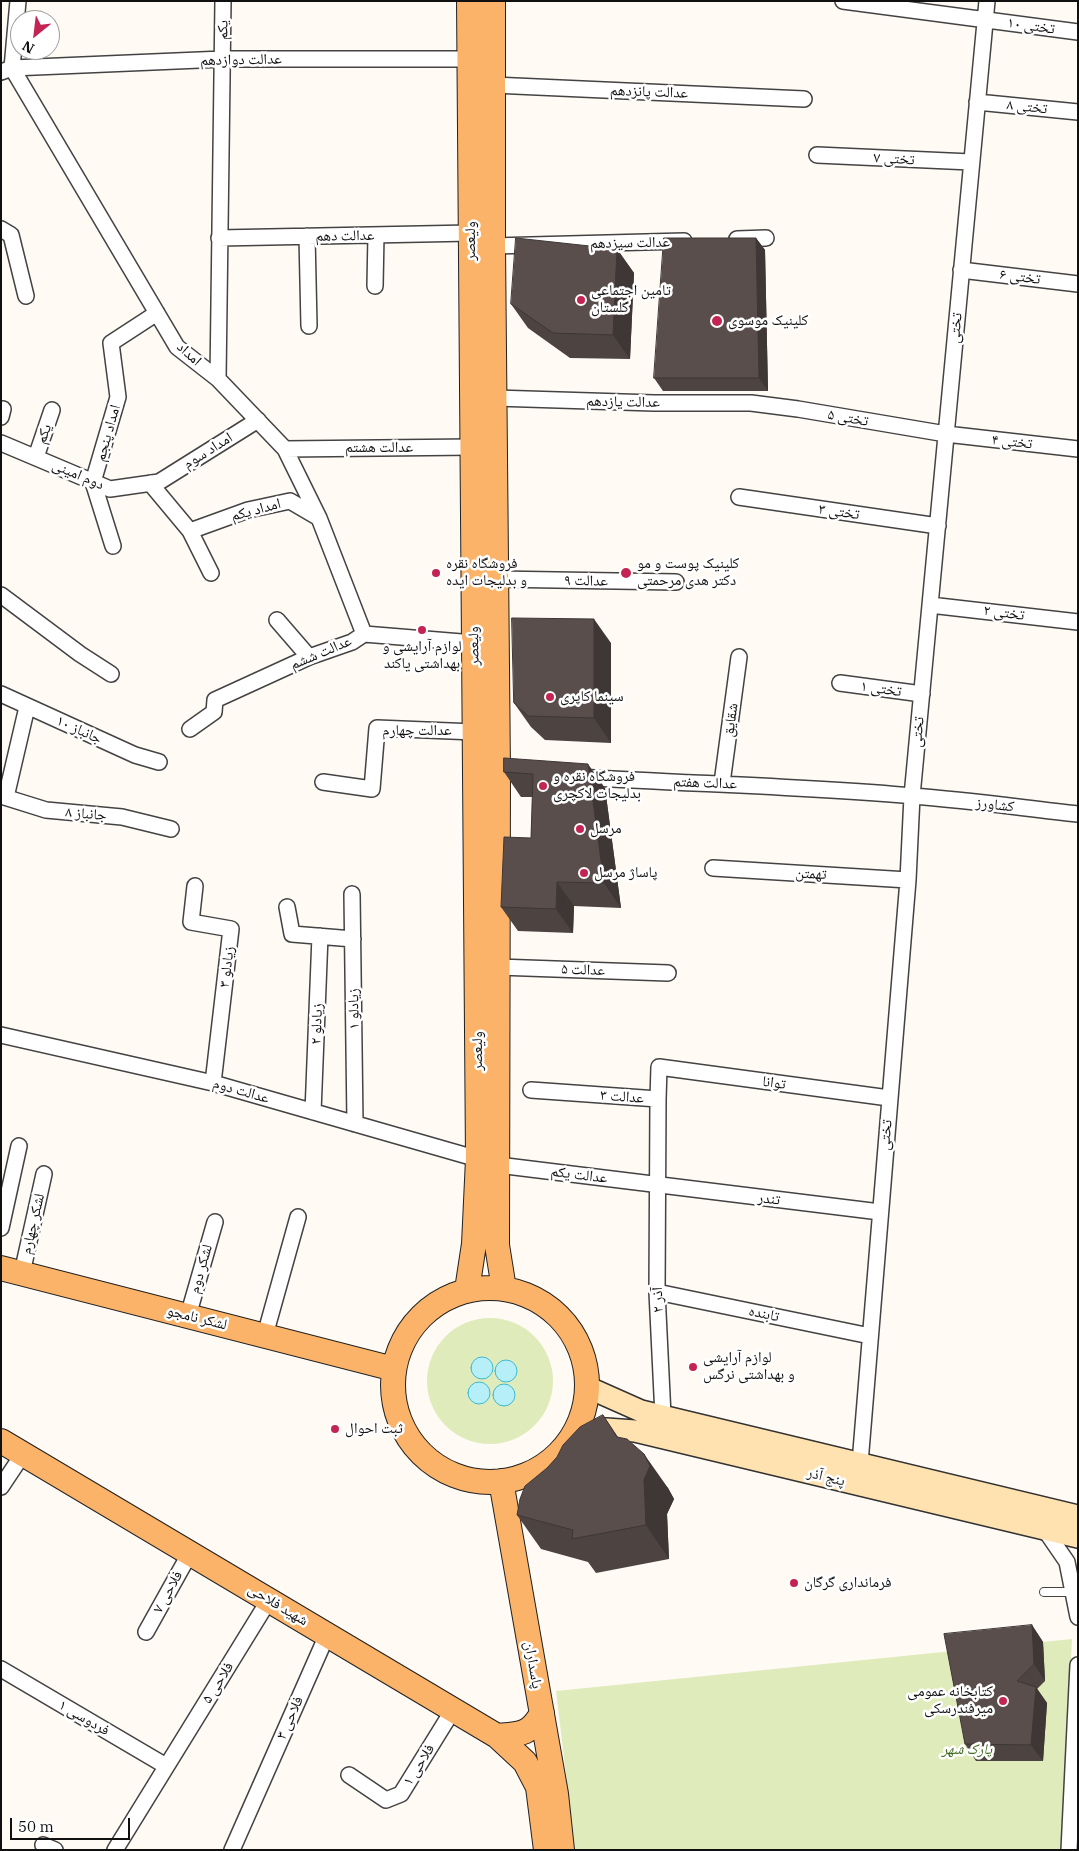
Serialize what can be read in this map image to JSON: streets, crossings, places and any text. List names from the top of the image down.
{
  "streets": {
    "main road": [
      "ولیعصر",
      "لشکر نامجو",
      "پنج آذر",
      "شهید فلاحی",
      "پاسداران"
    ],
    "street": [
      "تختی ۱۰",
      "یکم",
      "عدالت دوازدهم",
      "عدالت پانزدهم",
      "تختی ۸",
      "تختی ۷",
      "عدالت دهم",
      "عدالت سیزدهم",
      "تختی ۶",
      "تختی",
      "امداد",
      "عدالت یازدهم",
      "۵ تختی",
      "امداد پنجم",
      "تختی ۴",
      "عدالت هشتم",
      "امداد سوم",
      "دوم امینی",
      "امداد یکم",
      "تختی ۳",
      "عدالت ۹",
      "تختی ۲",
      "عدالت ششم",
      "۱ تختی",
      "شقایق",
      "۱۰ جانباز",
      "عدالت چهارم",
      "عدالت هفتم",
      "کشاورز",
      "جانباز ۸",
      "تهمتن",
      "زیادلو ۳",
      "عدالت ۵",
      "زیادلو ۱",
      "زیادلو ۲",
      "توانا",
      "عدالت دوم",
      "عدالت ۳",
      "عدالت یکم",
      "تندر",
      "لشکر چهارم",
      "لشکر دوم",
      "۲ آذر",
      "تابنده",
      "۷ فلاحی",
      "۵ فلاحی",
      "۱ فردوسی",
      "۳ فلاحی",
      "۱ فلاحی"
    ]
  },
  "crossings": [
    ["تختی ۱۰", "تختی"],
    ["یکم", "عدالت دوازدهم"],
    ["یکم", "عدالت دهم"],
    ["یکم", "امداد"],
    ["یکم", "دوم امینی"],
    ["عدالت دوازدهم", "ولیعصر"],
    ["عدالت دوازدهم", "امداد"],
    ["عدالت پانزدهم", "ولیعصر"],
    ["تختی ۸", "تختی"],
    ["تختی ۷", "تختی"],
    ["عدالت دهم", "ولیعصر"],
    ["ولیعصر", "عدالت سیزدهم"],
    ["ولیعصر", "عدالت یازدهم"],
    ["ولیعصر", "عدالت هشتم"],
    ["ولیعصر", "عدالت ۹"],
    ["ولیعصر", "عدالت ششم"],
    ["ولیعصر", "عدالت چهارم"],
    ["ولیعصر", "عدالت ۵"],
    ["ولیعصر", "عدالت دوم"],
    ["ولیعصر", "عدالت یکم"],
    ["تختی ۶", "تختی"],
    ["تختی", "۵ تختی"],
    ["تختی", "تختی ۴"],
    ["تختی", "تختی ۳"],
    ["تختی", "تختی ۲"],
    ["تختی", "۱ تختی"],
    ["تختی", "عدالت هفتم"],
    ["تختی", "کشاورز"],
    ["تختی", "تهمتن"],
    ["تختی", "توانا"],
    ["تختی", "تندر"],
    ["تختی", "تابنده"],
    ["تختی", "پنج آذر"],
    ["امداد", "امداد پنجم"],
    ["امداد", "عدالت هشتم"],
    ["امداد", "امداد سوم"],
    ["امداد", "امداد یکم"],
    ["امداد", "عدالت ششم"],
    ["عدالت یازدهم", "۵ تختی"],
    ["۵ تختی", "تختی ۴"],
    ["امداد پنجم", "دوم امینی"],
    ["امداد سوم", "دوم امینی"],
    ["شقایق", "عدالت هفتم"],
    ["عدالت هفتم", "کشاورز"],
    ["زیادلو ۳", "عدالت دوم"],
    ["زیادلو ۱", "عدالت دوم"],
    ["زیادلو ۲", "عدالت دوم"],
    ["توانا", "عدالت ۳"],
    ["عدالت دوم", "عدالت یکم"],
    ["عدالت ۳", "عدالت یکم"],
    ["عدالت ۳", "تندر"],
    ["عدالت ۳", "۲ آذر"],
    ["عدالت یکم", "تندر"],
    ["عدالت یکم", "۲ آذر"],
    ["تندر", "۲ آذر"],
    ["لشکر چهارم", "لشکر نامجو"],
    ["لشکر دوم", "لشکر نامجو"],
    ["۲ آذر", "تابنده"],
    ["۲ آذر", "پنج آذر"],
    ["۷ فلاحی", "شهید فلاحی"],
    ["شهید فلاحی", "۵ فلاحی"],
    ["شهید فلاحی", "۳ فلاحی"],
    ["شهید فلاحی", "۱ فلاحی"],
    ["۵ فلاحی", "۱ فردوسی"]
  ],
  "parks": ["پارک شهر"],
  "places": [
    "تامین اجتماعی گلستان",
    "کلینیک موسوی",
    "فروشگاه نقره و بدلیجات ایده",
    "کلینیک پوست و مو دکتر هدی مرحمتی",
    "لوازم آرایشی و بهداشتی یاکند",
    "سینما کاپری",
    "فروشگاه نقره و بدلیجات لاکچری",
    "مرسل",
    "پاساژ مرسل",
    "لوازم آرایشی و بهداشتی نرگس",
    "ثبت احوال",
    "فرمانداری گرگان",
    "کتابخانه عمومی میرفندرسکی"
  ],
  "scale_bar": "50 m",
  "north": "bottom left"
}
